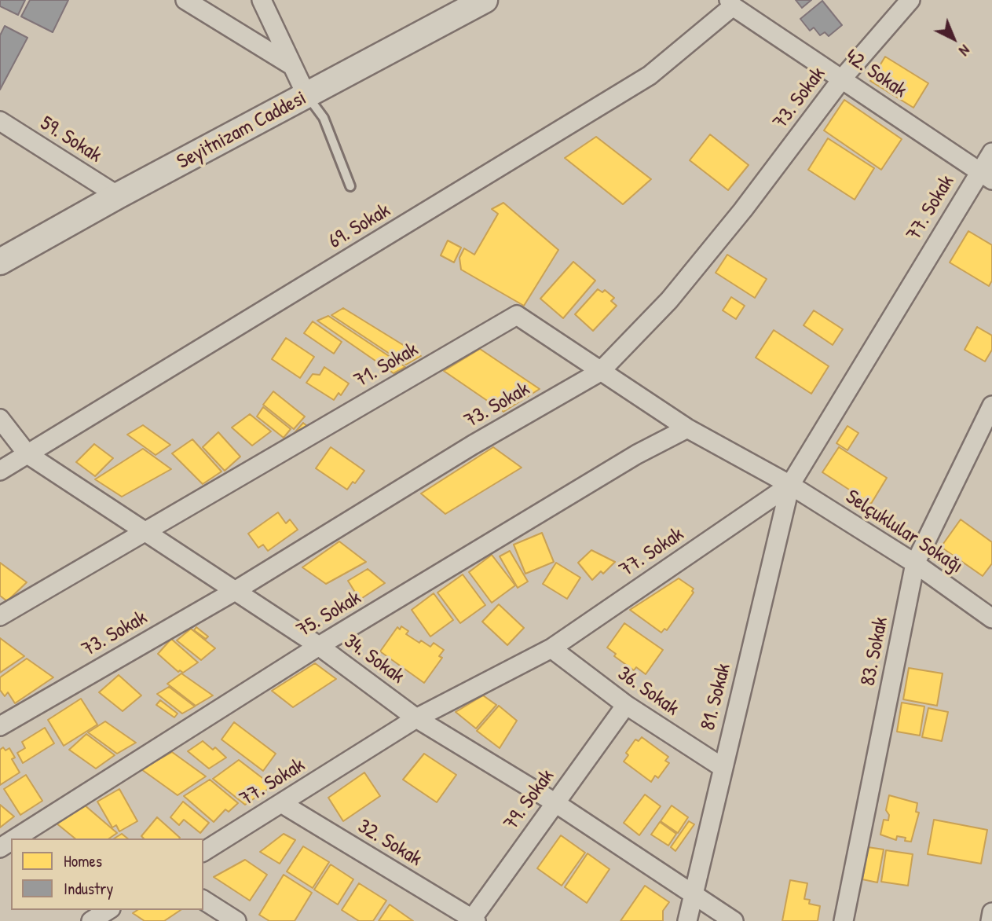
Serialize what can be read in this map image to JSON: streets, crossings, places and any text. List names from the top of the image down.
{
  "streets": {
    "street": [
      "42. Sokak",
      "73. Sokak",
      "Seyitnizam Caddesi",
      "59. Sokak",
      "77. Sokak",
      "69. Sokak",
      "71. Sokak",
      "Selçuklular Sokağı",
      "75. Sokak",
      "83. Sokak",
      "34. Sokak",
      "36. Sokak",
      "81. Sokak",
      "79. Sokak",
      "32. Sokak"
    ]
  },
  "crossings": [
    ["42. Sokak", "73. Sokak"],
    ["42. Sokak", "77. Sokak"],
    ["42. Sokak", "69. Sokak"],
    ["73. Sokak", "71. Sokak"],
    ["73. Sokak", "34. Sokak"],
    ["Seyitnizam Caddesi", "59. Sokak"],
    ["77. Sokak", "71. Sokak"],
    ["77. Sokak", "Selçuklular Sokağı"],
    ["77. Sokak", "34. Sokak"],
    ["77. Sokak", "36. Sokak"],
    ["77. Sokak", "81. Sokak"],
    ["77. Sokak", "32. Sokak"],
    ["69. Sokak", "34. Sokak"],
    ["71. Sokak", "Selçuklular Sokağı"],
    ["71. Sokak", "75. Sokak"],
    ["71. Sokak", "34. Sokak"],
    ["71. Sokak", "81. Sokak"],
    ["Selçuklular Sokağı", "83. Sokak"],
    ["Selçuklular Sokağı", "81. Sokak"],
    ["75. Sokak", "34. Sokak"],
    ["34. Sokak", "81. Sokak"],
    ["34. Sokak", "79. Sokak"],
    ["36. Sokak", "81. Sokak"],
    ["36. Sokak", "79. Sokak"],
    ["79. Sokak", "32. Sokak"]
  ],
  "legend": ["Homes", "Industry"],
  "north": "bottom right"
}
